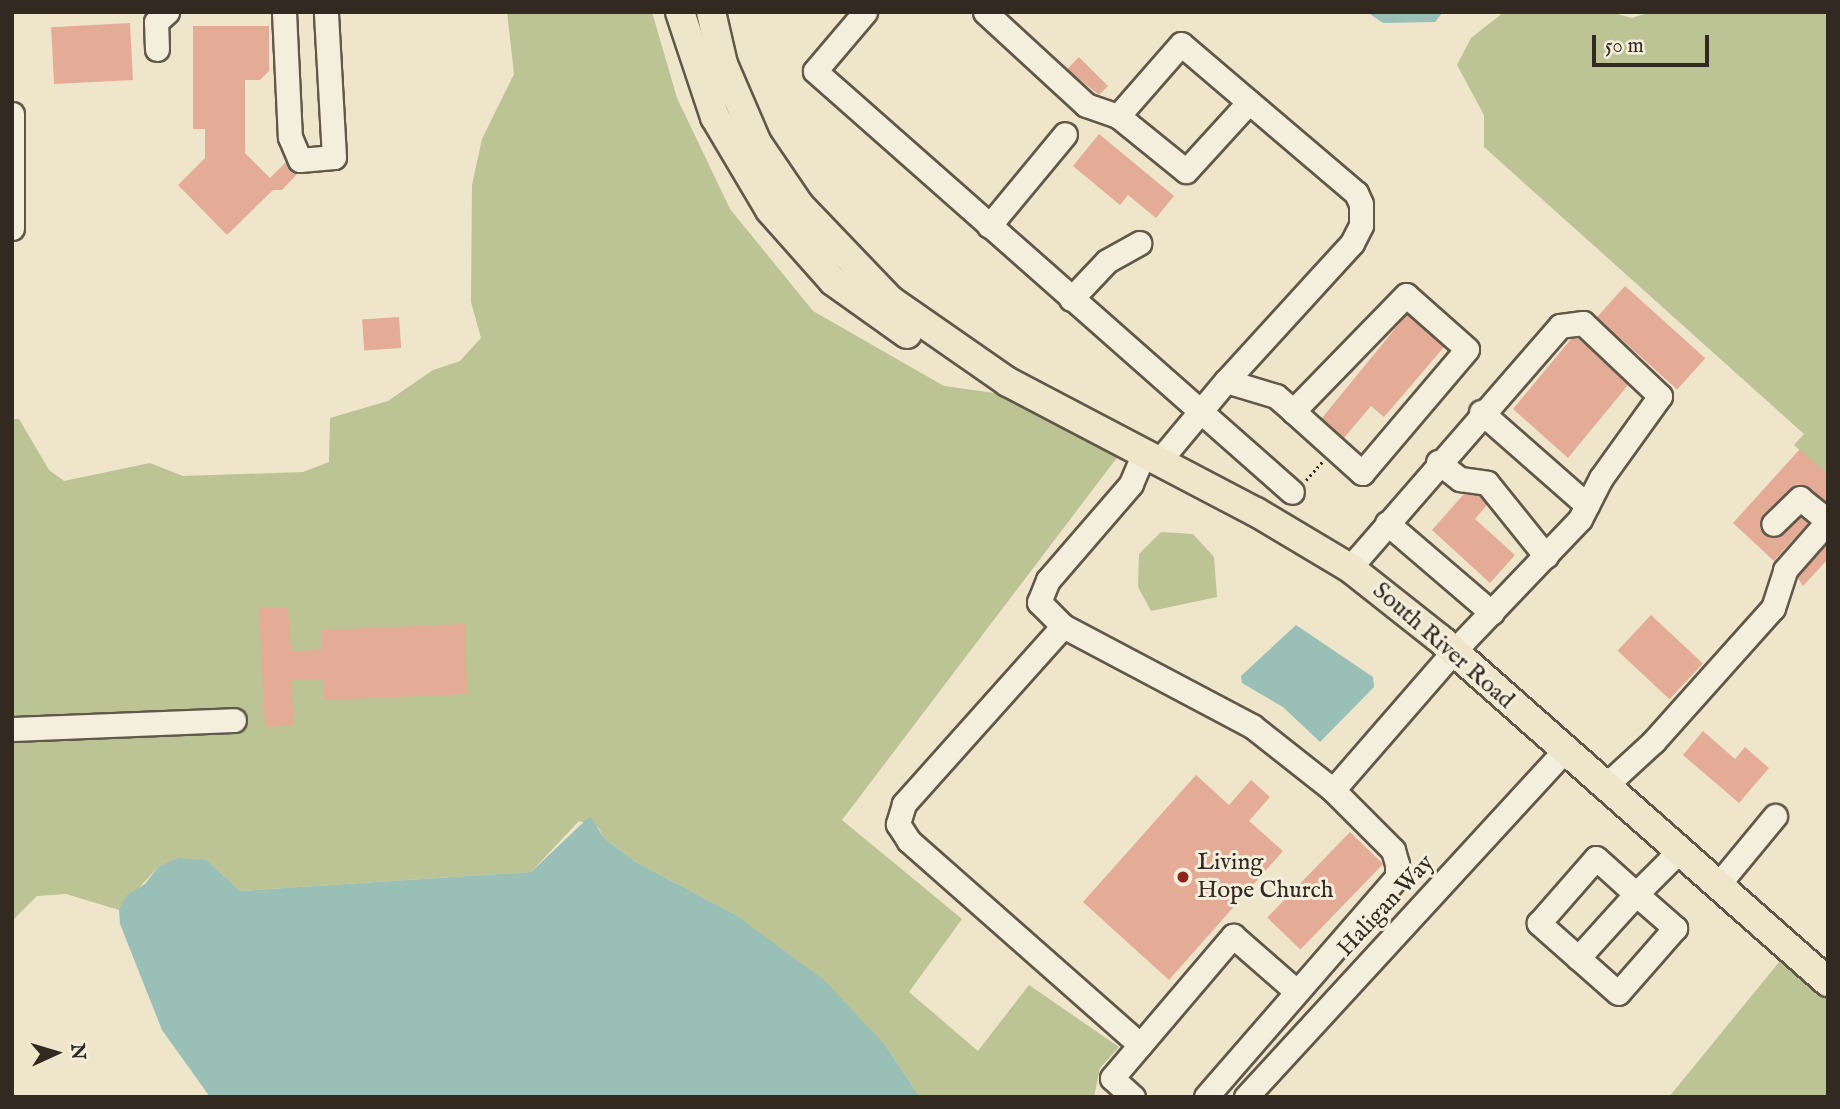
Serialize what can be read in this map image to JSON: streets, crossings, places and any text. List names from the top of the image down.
{
  "streets": {
    "main road": ["South River Road"],
    "lane": ["Haligan Way"]
  },
  "crossings": [
    ["South River Road", "Haligan Way"]
  ],
  "places": ["Living Hope Church"],
  "scale_bar": "50 m",
  "north": "right"
}
